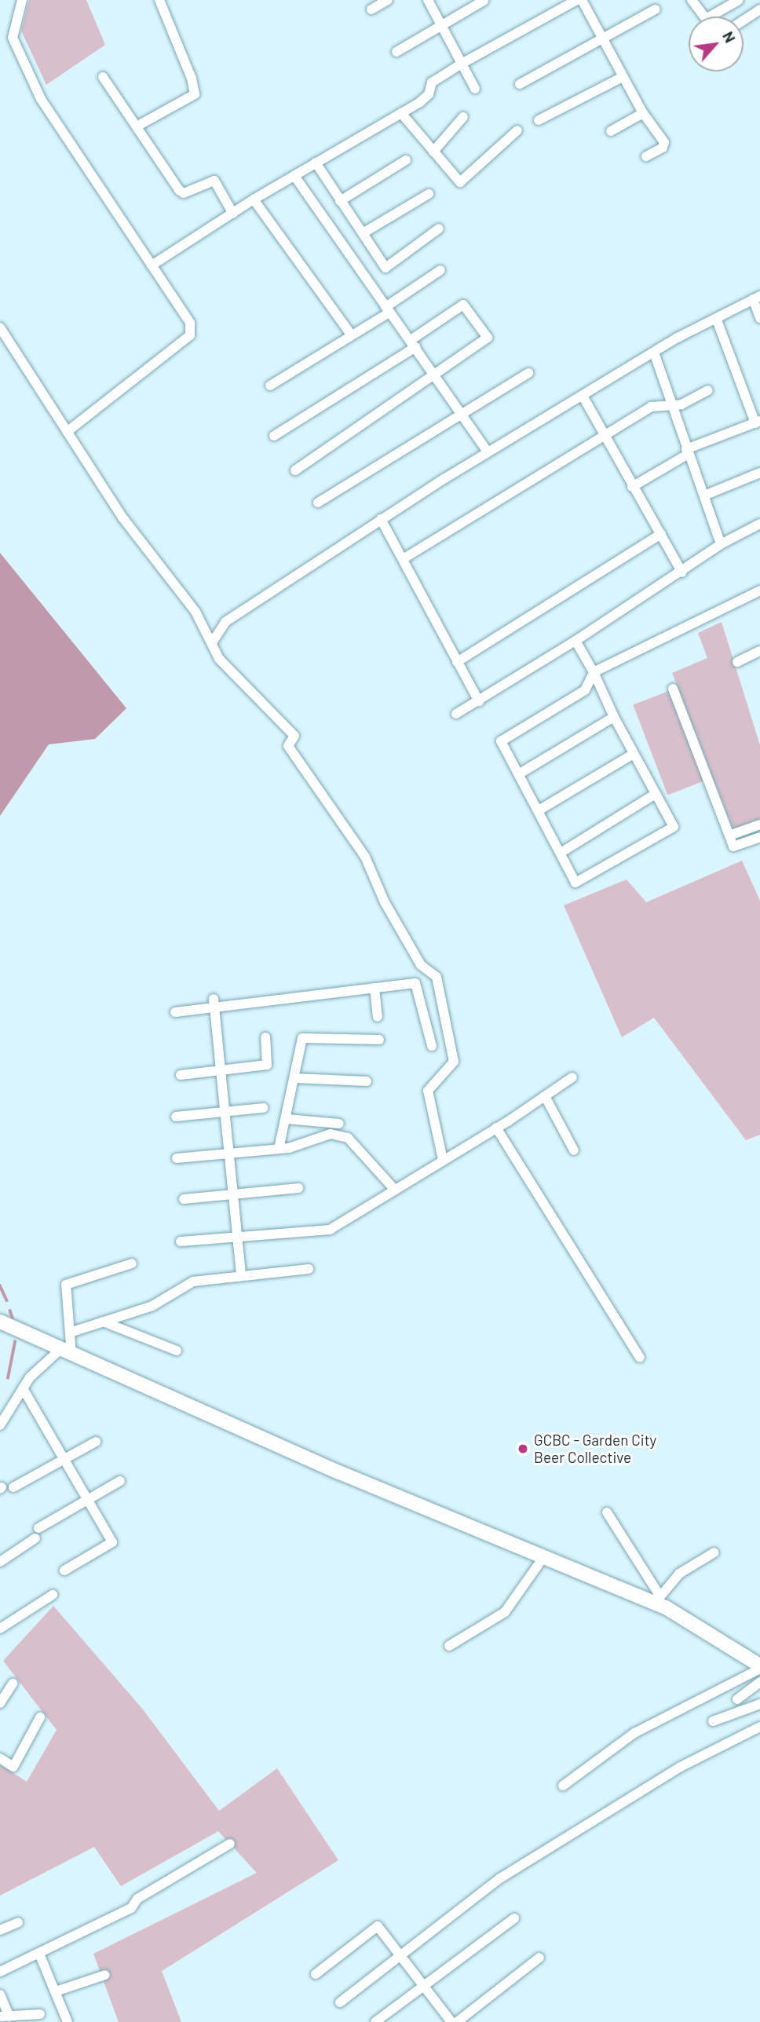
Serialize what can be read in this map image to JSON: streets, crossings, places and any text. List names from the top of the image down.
{
  "places": ["GCBC - Garden City Beer Collective"],
  "north": "top right"
}
